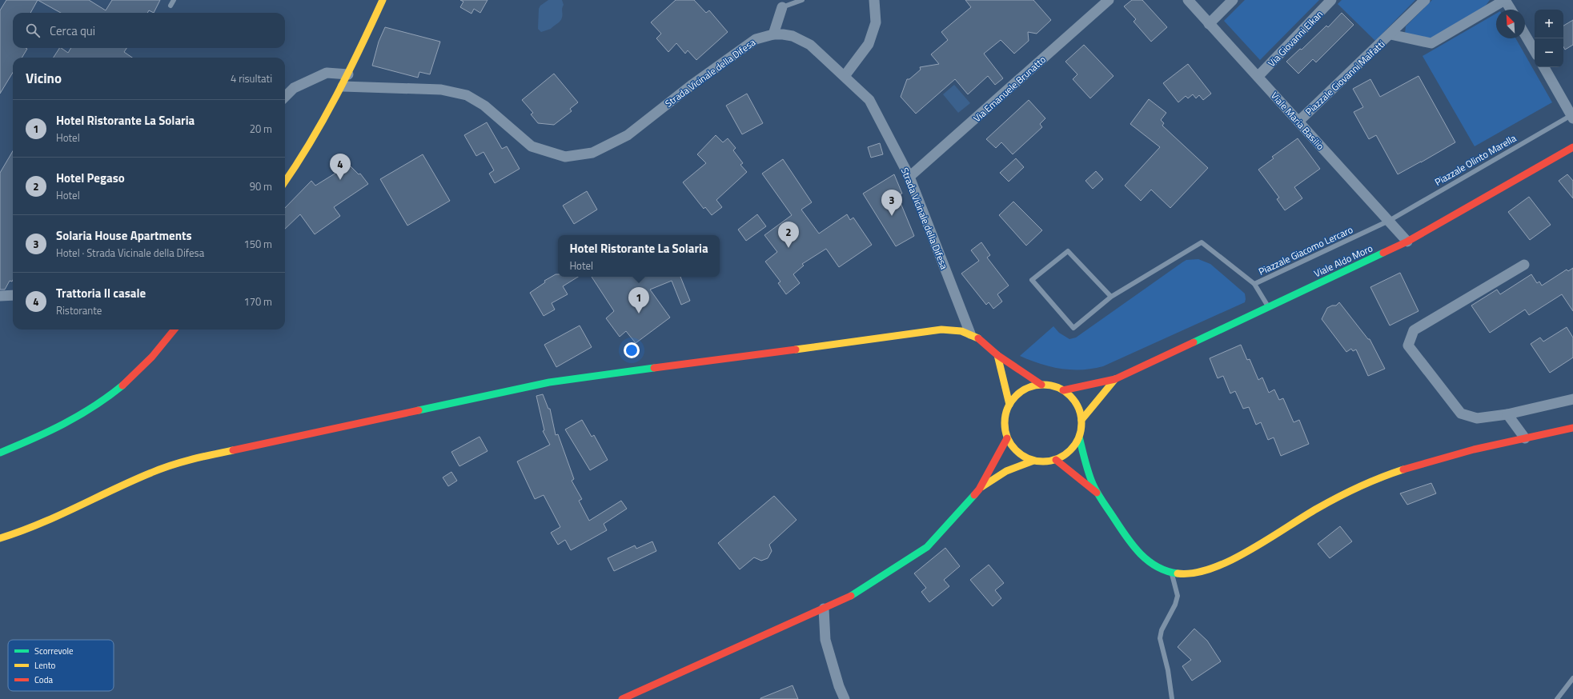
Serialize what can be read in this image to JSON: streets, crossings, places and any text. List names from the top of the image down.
{
  "streets": {
    "main road": ["Viale Aldo Moro"],
    "street": [
      "Via Giovanni Elkan",
      "Strada Vicinale della Difesa",
      "Piazzale Giovanni Malfatti",
      "Via Emanuele Brunatto",
      "Viale Maria Basilio"
    ],
    "lane": ["Piazzale Olinto Marella", "Piazzale Giacomo Lercaro"]
  },
  "crossings": [
    ["Via Giovanni Elkan", "Viale Maria Basilio"],
    ["Strada Vicinale della Difesa", "Via Emanuele Brunatto"],
    ["Piazzale Giovanni Malfatti", "Viale Maria Basilio"],
    ["Viale Maria Basilio", "Piazzale Olinto Marella"],
    ["Viale Maria Basilio", "Piazzale Giacomo Lercaro"],
    ["Viale Maria Basilio", "Viale Aldo Moro"],
    ["Piazzale Olinto Marella", "Piazzale Giacomo Lercaro"],
    ["Piazzale Giacomo Lercaro", "Viale Aldo Moro"]
  ],
  "legend": ["Scorrevole", "Lento", "Coda"],
  "north": "top left",
  "page": {
    "map_buttons": ["+", "−"],
    "search": "Cerca qui",
    "heading": ["Vicino", "4 risultati"],
    "list": [
      {
        "mark": "1",
        "name": "Hotel Ristorante La Solaria",
        "note": "Hotel",
        "value": "20 m"
      },
      {
        "mark": "2",
        "name": "Hotel Pegaso",
        "note": "Hotel",
        "value": "90 m"
      },
      {
        "mark": "3",
        "name": "Solaria House Apartments",
        "note": "Hotel · Strada Vicinale della Difesa",
        "value": "150 m"
      },
      {
        "mark": "4",
        "name": "Trattoria Il casale",
        "note": "Ristorante",
        "value": "170 m"
      }
    ],
    "pins": [
      "4",
      "3",
      "2",
      "1"
    ],
    "popup": ["Hotel Ristorante La Solaria", "Hotel"]
  }
}
